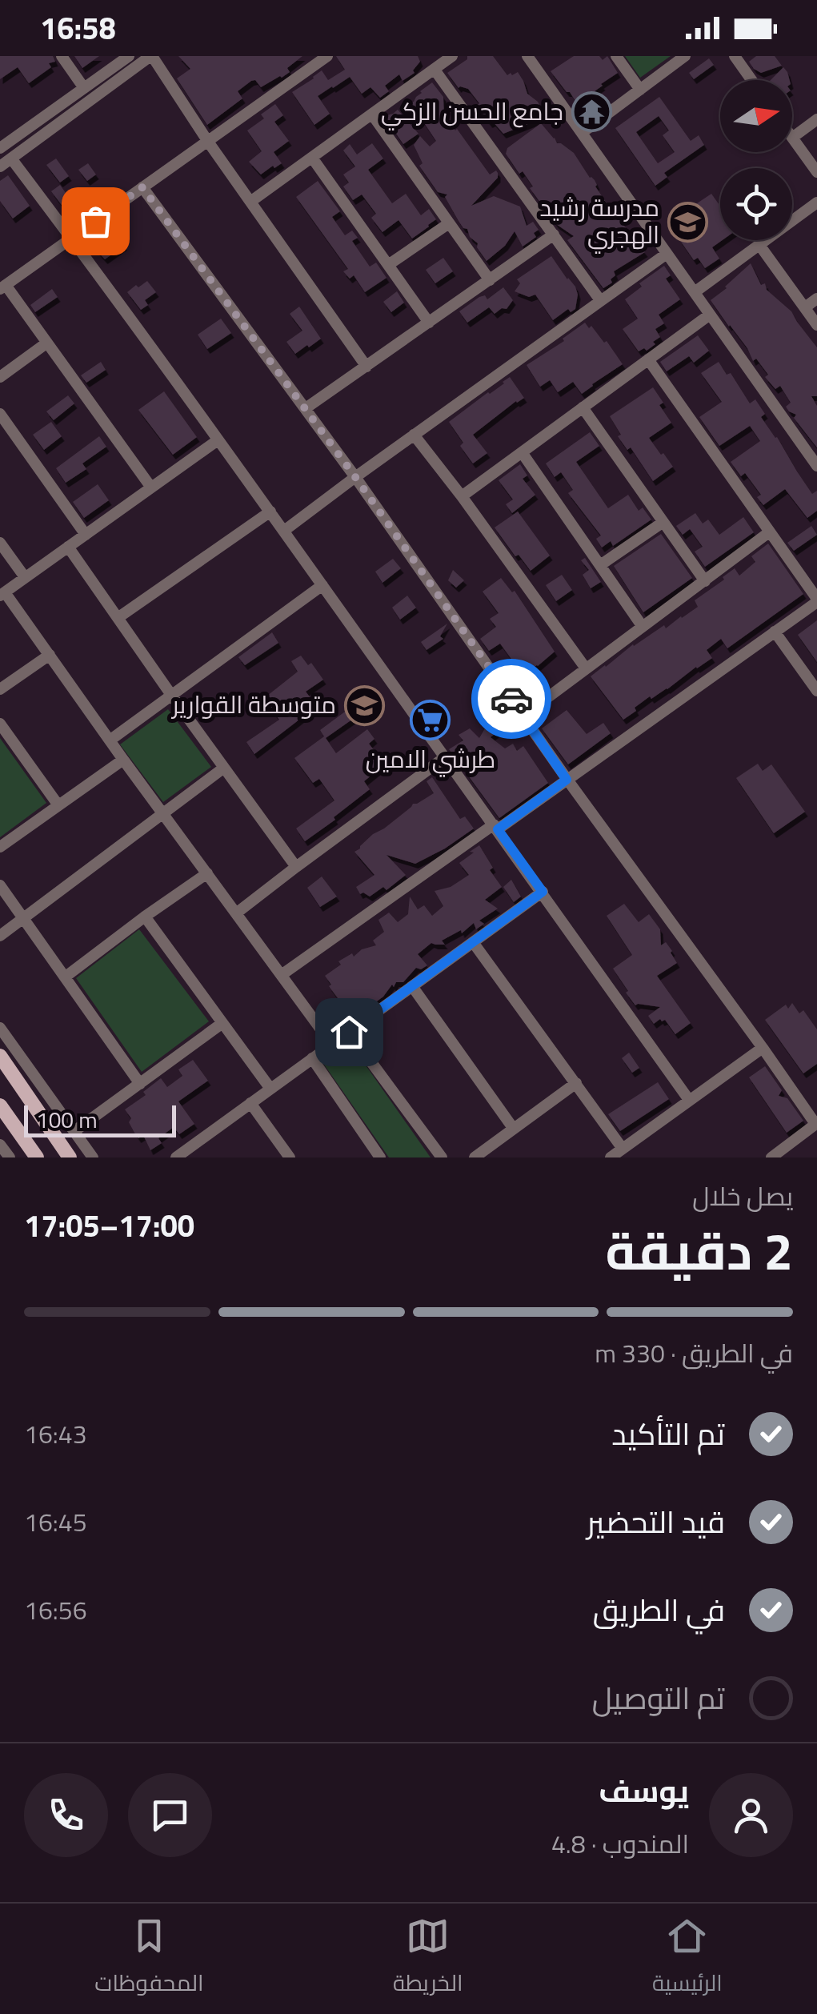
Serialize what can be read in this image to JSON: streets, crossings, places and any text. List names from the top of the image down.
{
  "places": {
    "temple": ["جامع الحسن الزكي"],
    "school or university": ["مدرسة رشيد الهجري", "متوسطة القوارير"],
    "supermarket": ["طرشي الامين"]
  },
  "scale_bar": "100 m",
  "north": "right",
  "page": {
    "status": "16:58",
    "scale": "100 m",
    "heading": ["2 دقيقة", "يصل خلال", "17:00–17:05"],
    "panel": ["يوسف", "المندوب · 4.8"],
    "bar": "في الطريق · 330 m",
    "list": [
      ["تم التأكيد", "16:43"],
      ["قيد التحضير", "16:45"],
      ["في الطريق", "16:56"],
      "تم التوصيل"
    ],
    "tabs": ["الرئيسية", "الخريطة", "المحفوظات"]
  }
}
